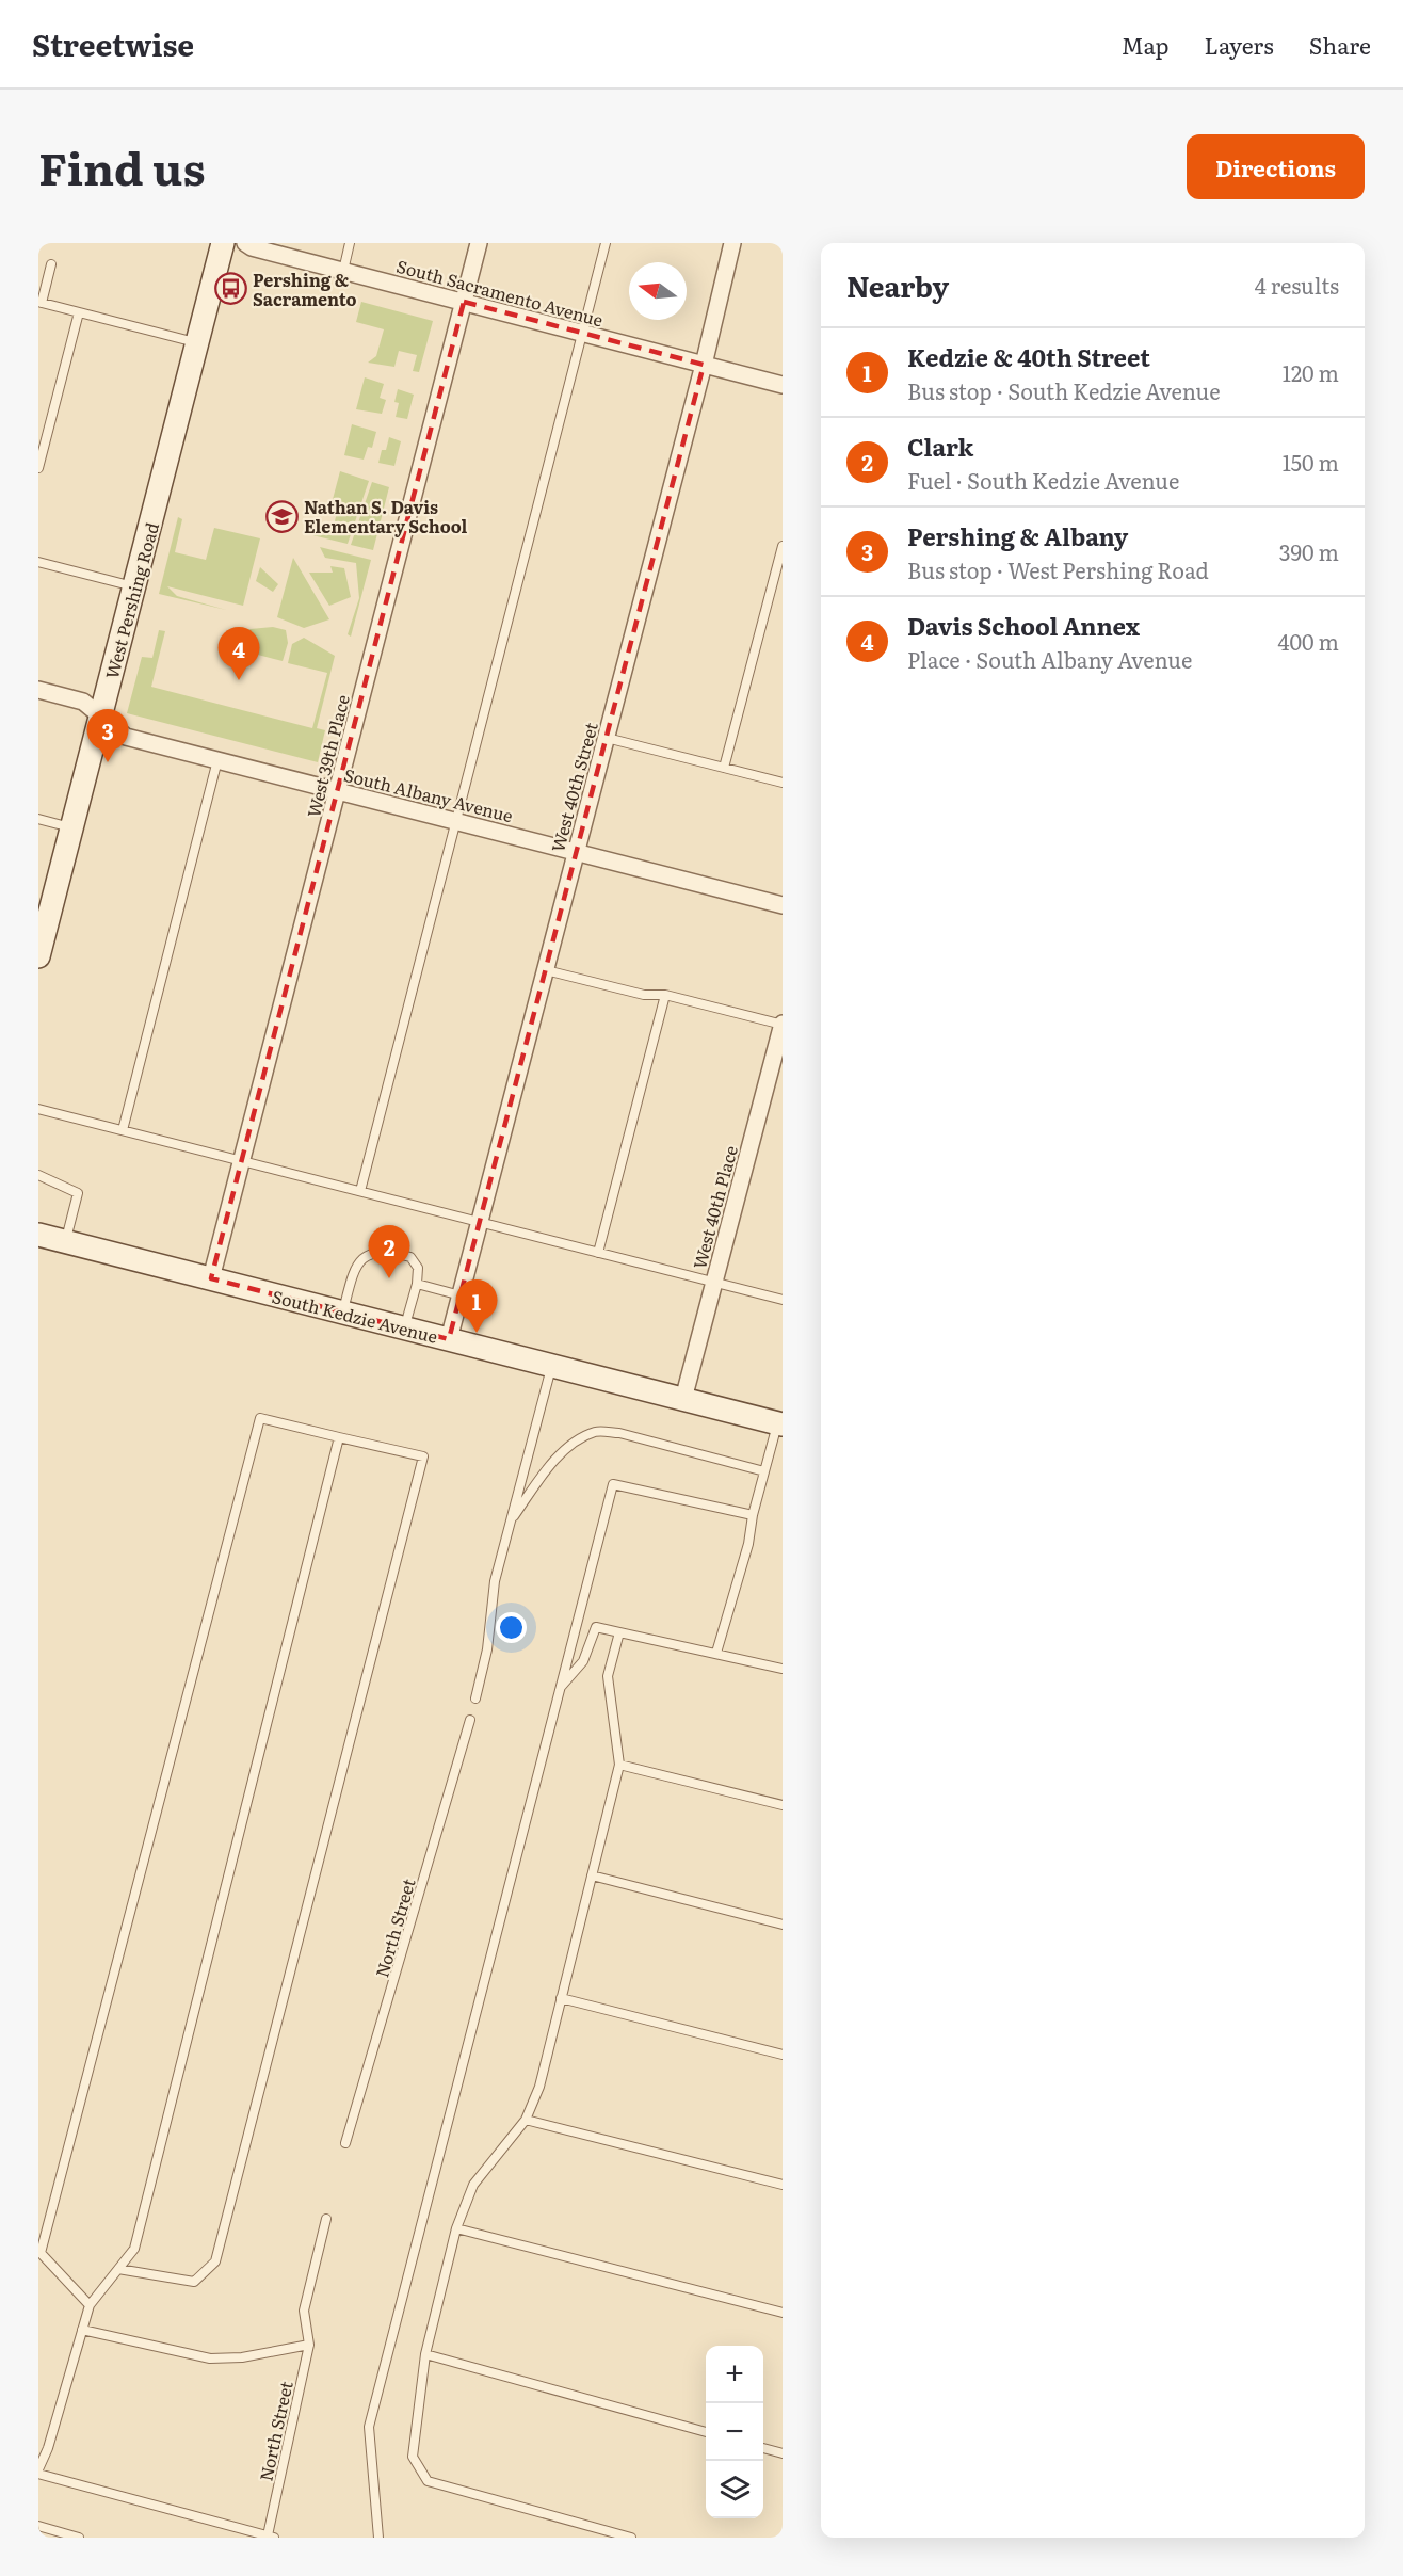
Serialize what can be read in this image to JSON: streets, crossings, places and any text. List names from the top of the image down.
{
  "streets": {
    "main road": ["West Pershing Road", "South Kedzie Avenue"],
    "street": [
      "South Sacramento Avenue",
      "West 39th Place",
      "West 40th Street",
      "South Albany Avenue",
      "West 40th Place"
    ],
    "lane": ["North Street"]
  },
  "crossings": [
    ["South Sacramento Avenue", "West 39th Place"],
    ["South Sacramento Avenue", "West 40th Street"],
    ["West Pershing Road", "South Albany Avenue"],
    ["West 39th Place", "South Albany Avenue"],
    ["West 39th Place", "South Kedzie Avenue"],
    ["West 40th Street", "South Albany Avenue"],
    ["West 40th Street", "South Kedzie Avenue"],
    ["West 40th Place", "South Kedzie Avenue"]
  ],
  "places": {
    "bus stop": ["Pershing & Sacramento"],
    "school or university": ["Nathan S. Davis Elementary School"]
  },
  "north": "left",
  "page": {
    "header": "Streetwise",
    "nav": ["Map", "Layers", "Share"],
    "title": "Find us",
    "buttons": "Directions",
    "heading": ["Nearby", "4 results"],
    "list": [
      {
        "mark": "1",
        "name": "Kedzie & 40th Street",
        "note": "Bus stop · South Kedzie Avenue",
        "value": "120 m"
      },
      {
        "mark": "2",
        "name": "Clark",
        "note": "Fuel · South Kedzie Avenue",
        "value": "150 m"
      },
      {
        "mark": "3",
        "name": "Pershing & Albany",
        "note": "Bus stop · West Pershing Road",
        "value": "390 m"
      },
      {
        "mark": "4",
        "name": "Davis School Annex",
        "note": "Place · South Albany Avenue",
        "value": "400 m"
      }
    ],
    "pins": [
      "4",
      "3",
      "2",
      "1"
    ],
    "map_buttons": ["+", "−"]
  }
}
